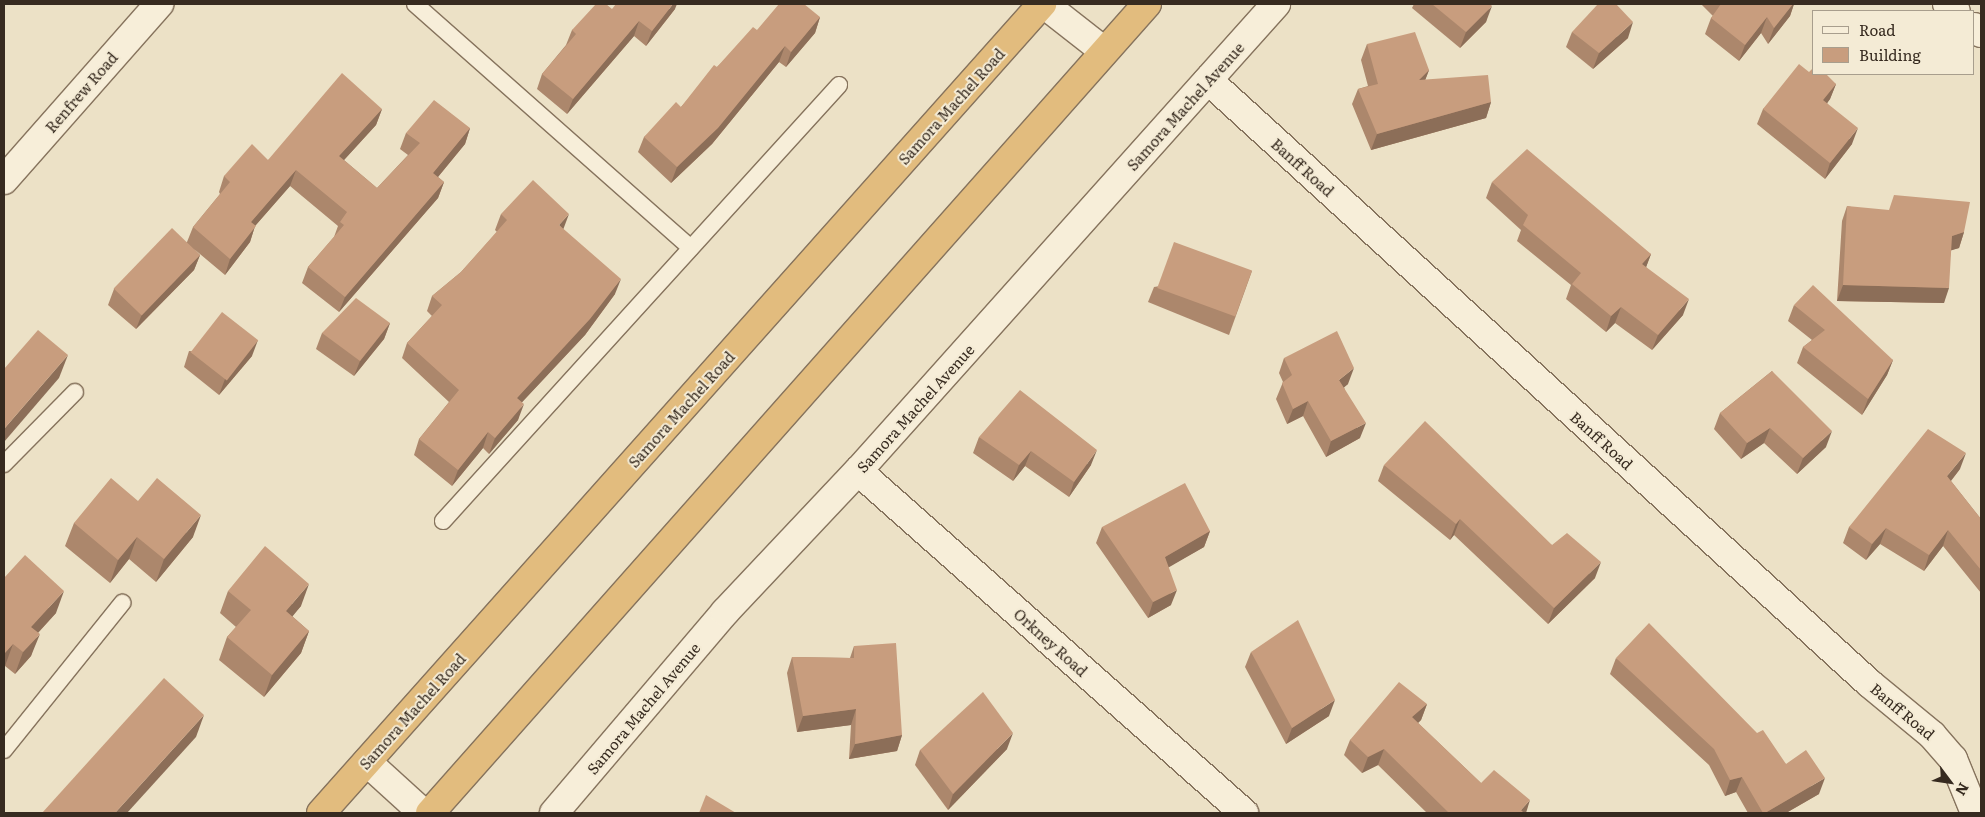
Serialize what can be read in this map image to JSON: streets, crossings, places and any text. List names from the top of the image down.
{
  "streets": {
    "highway": ["Samora Machel Road"],
    "street": [
      "Renfrew Road",
      "Samora Machel Avenue",
      "Banff Road",
      "Orkney Road"
    ]
  },
  "crossings": [
    ["Samora Machel Avenue", "Banff Road"],
    ["Samora Machel Avenue", "Orkney Road"]
  ],
  "legend": ["Road", "Building"],
  "north": "bottom right"
}
